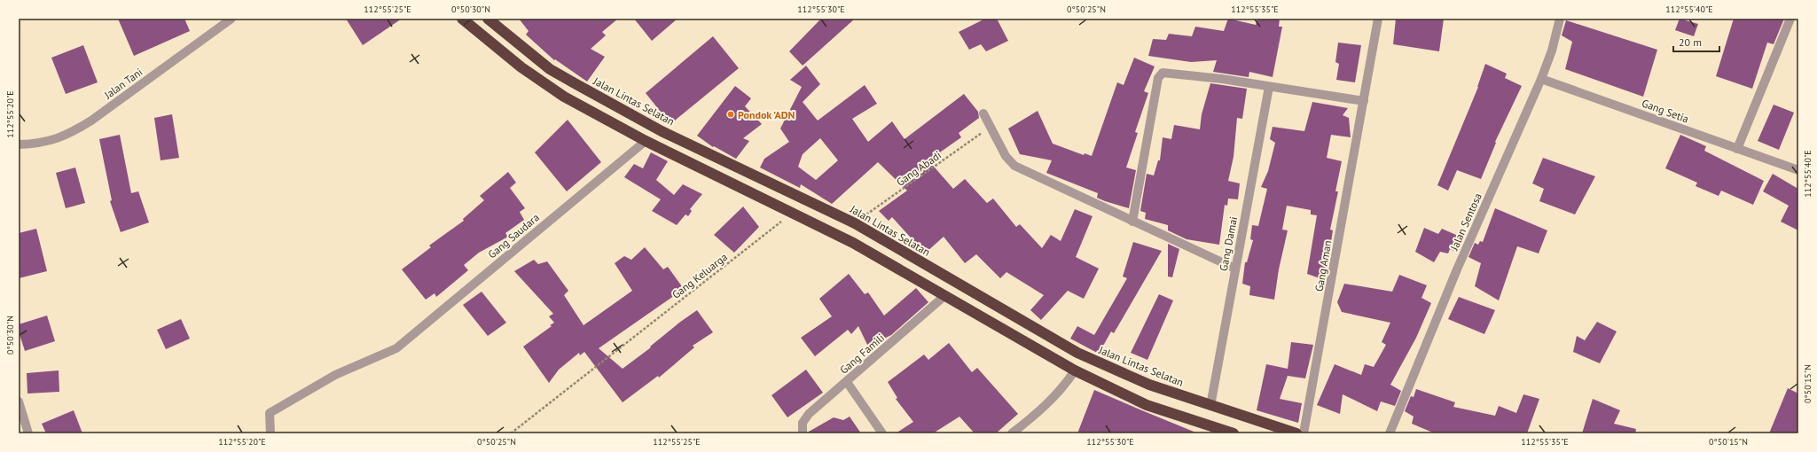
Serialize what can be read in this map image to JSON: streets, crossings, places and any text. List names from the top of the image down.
{
  "streets": {
    "highway": ["Jalan Lintas Selatan"],
    "street": [
      "Jalan Tani",
      "Gang Setia",
      "Jalan Sentosa",
      "Gang Saudara",
      "Gang Damai",
      "Gang Aman",
      "Gang Famili"
    ],
    "path": ["Gang Abadi", "Gang Keluarga"]
  },
  "crossings": [
    ["Jalan Lintas Selatan", "Gang Abadi"],
    ["Jalan Lintas Selatan", "Gang Damai"],
    ["Gang Setia", "Jalan Sentosa"]
  ],
  "places": ["Pondok 'ADN"],
  "scale_bar": "20 m",
  "coordinates": [
    "112°55'25\"E",
    "0°50'30\"N",
    "112°55'30\"E",
    "0°50'25\"N",
    "112°55'35\"E",
    "112°55'40\"E",
    "112°55'20\"E",
    "0°50'15\"N"
  ]
}
